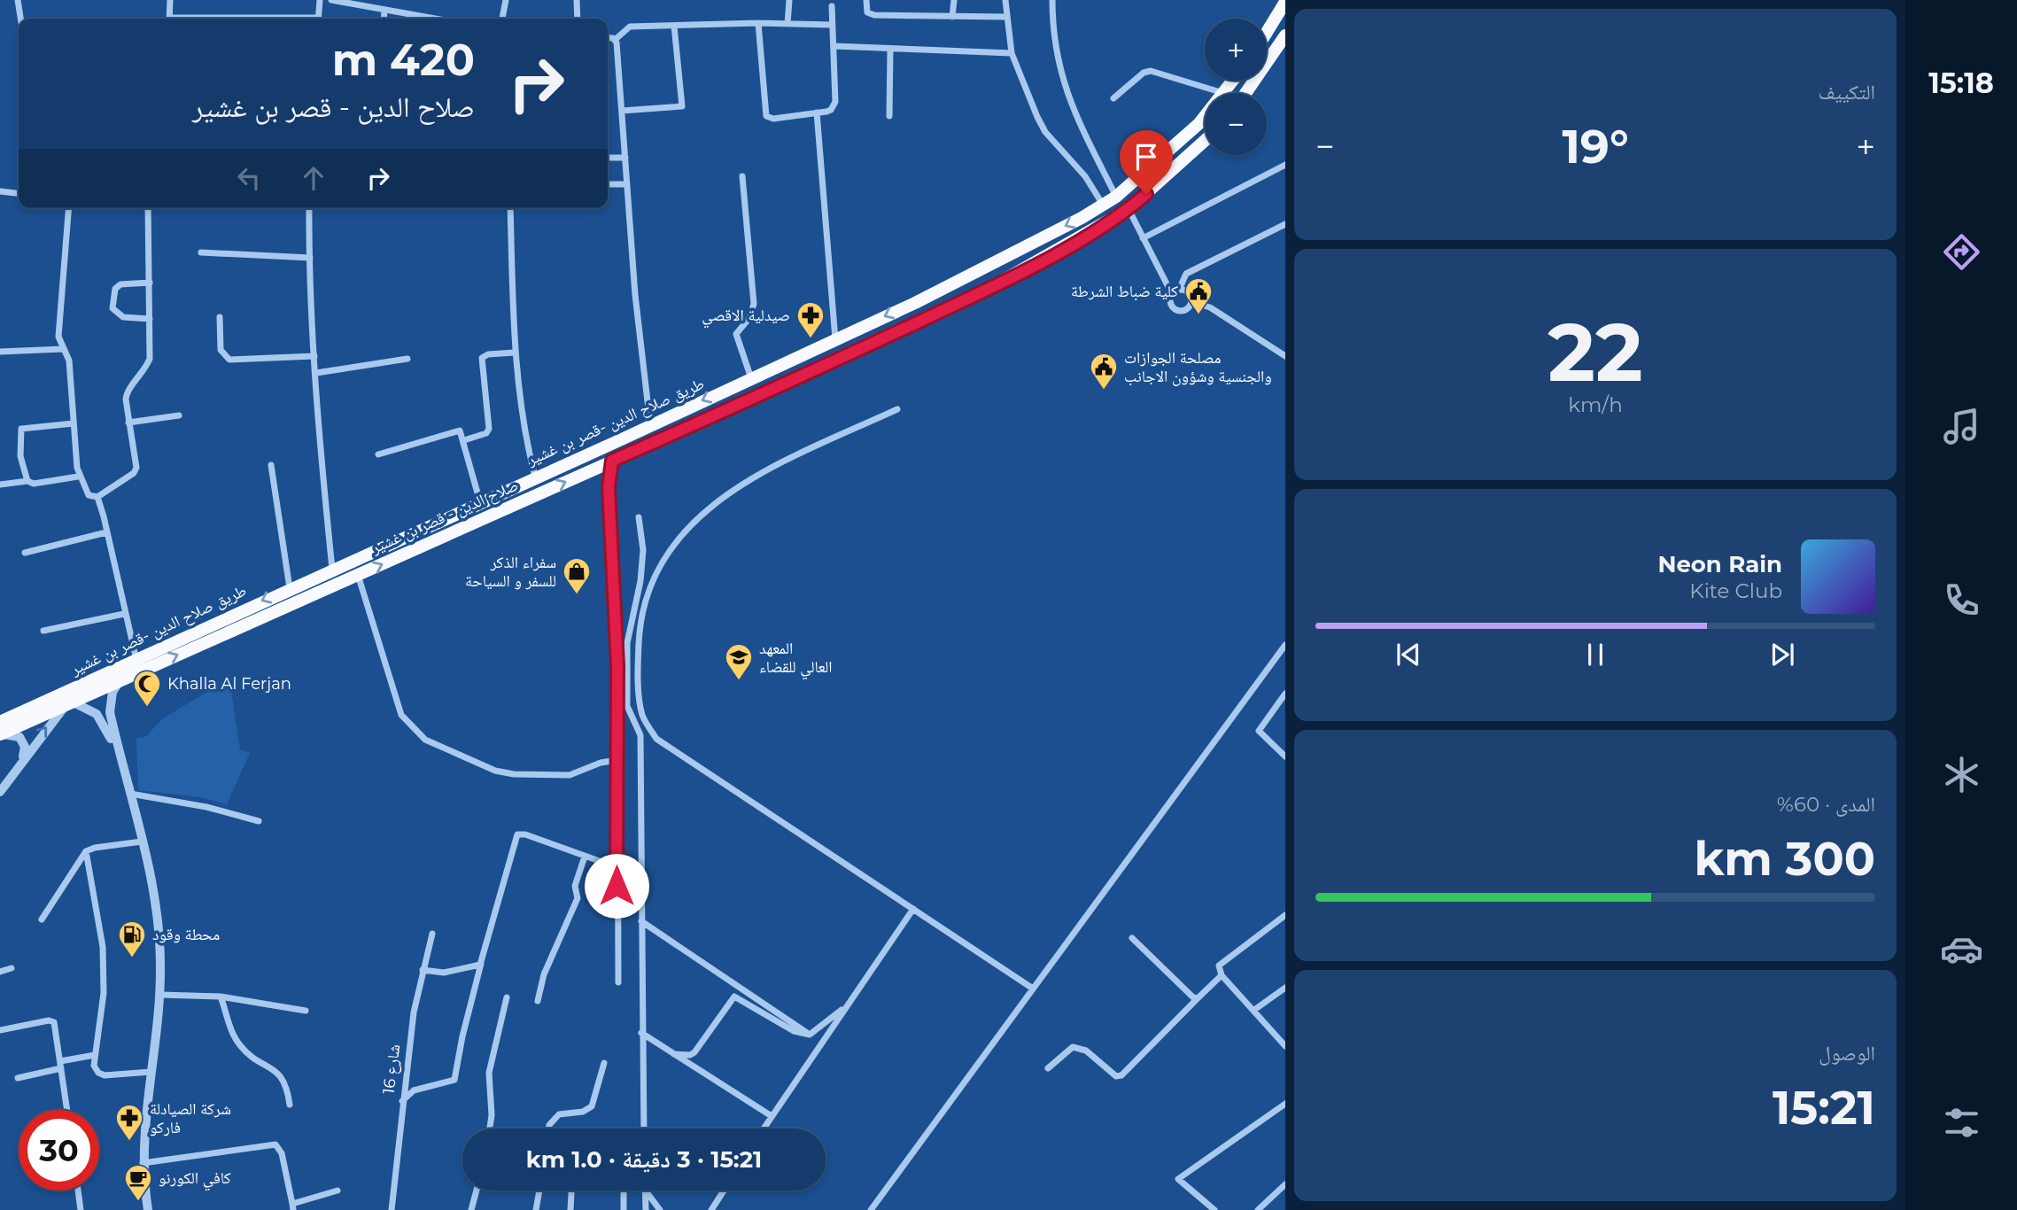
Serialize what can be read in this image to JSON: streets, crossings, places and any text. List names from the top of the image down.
{
  "streets": {
    "highway": ["طريق صلاح الدين -قصر بن غشير", "صلاح الدين - قصر بن غشير"],
    "street": ["شارع 16"]
  },
  "one_way": ["طريق صلاح الدين -قصر بن غشير", "صلاح الدين - قصر بن غشير"],
  "places": {
    "public building": ["كلية ضباط الشرطة", "مصلحة الجوازات والجنسية وشؤون الاجانب"],
    "pharmacy": ["صيدلية الاقصي", "شركة الصيادلة فاركو"],
    "shop": ["سفراء الذكر للسفر و السياحة"],
    "school or university": ["المعهد العالي للقضاء"],
    "mosque": ["Khalla Al Ferjan"],
    "fuel station": ["محطة وقود"],
    "cafe": ["كافي الكورنو"]
  },
  "page": {
    "tabs": "15:18",
    "tile": [
      "التكييف",
      ["22", "km/h"],
      ["المدى · 60%", "300 km"],
      ["الوصول", "15:21"]
    ],
    "map_buttons": ["+", "−"],
    "turn": ["420 m", "صلاح الدين - قصر بن غشير"],
    "heat": ["−", "19°", "+"],
    "song": ["Neon Rain", "Kite Club"],
    "limit": "30",
    "trip": "15:21 · 3 دقيقة · 1.0 km"
  }
}
